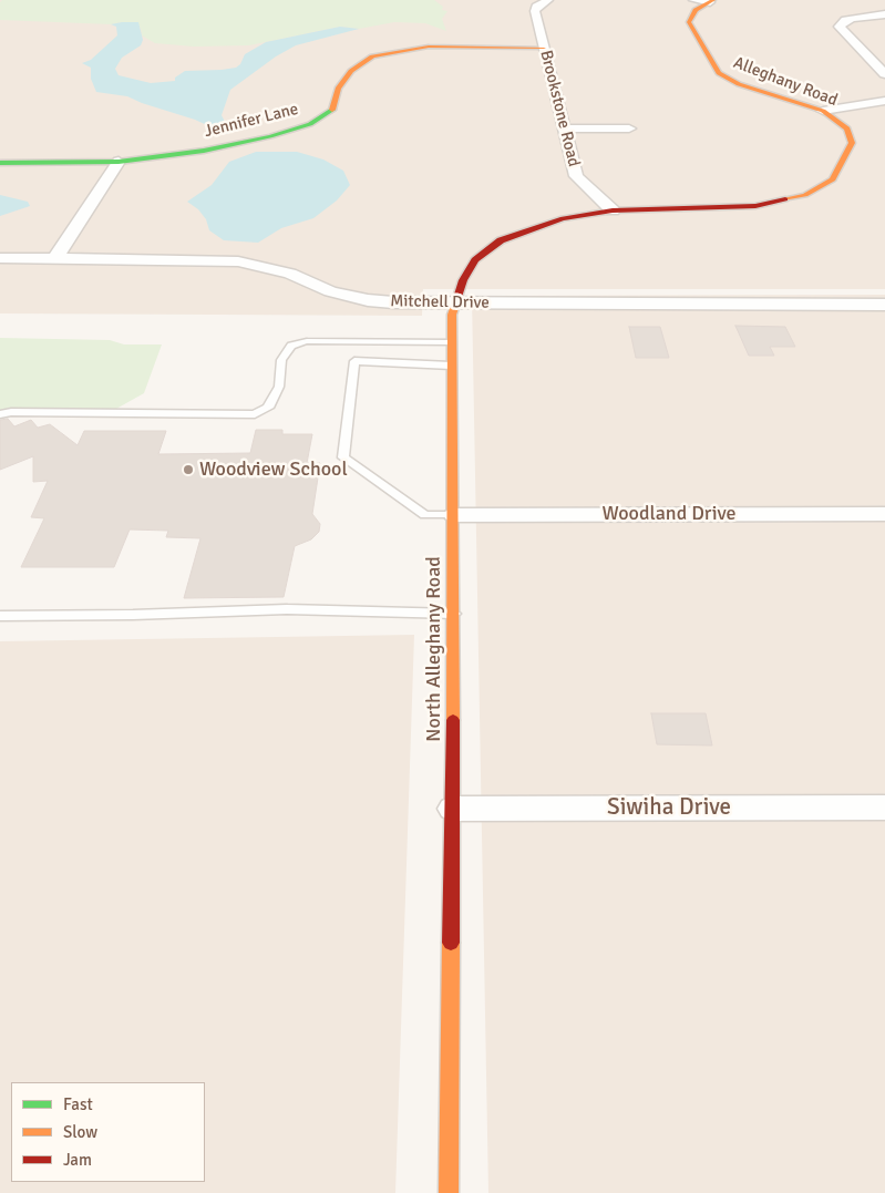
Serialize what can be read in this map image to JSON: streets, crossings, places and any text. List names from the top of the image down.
{
  "streets": {
    "street": [
      "Alleghany Road",
      "Brookstone Road",
      "Jennifer Lane",
      "Mitchell Drive",
      "Woodland Drive",
      "North Alleghany Road",
      "Siwiha Drive"
    ]
  },
  "crossings": [
    ["Alleghany Road", "Brookstone Road"],
    ["Alleghany Road", "North Alleghany Road"],
    ["Brookstone Road", "Jennifer Lane"],
    ["Brookstone Road", "North Alleghany Road"],
    ["Mitchell Drive", "North Alleghany Road"],
    ["Woodland Drive", "North Alleghany Road"],
    ["North Alleghany Road", "Siwiha Drive"]
  ],
  "places": ["Woodview School"],
  "legend": ["Fast", "Slow", "Jam"]
}
